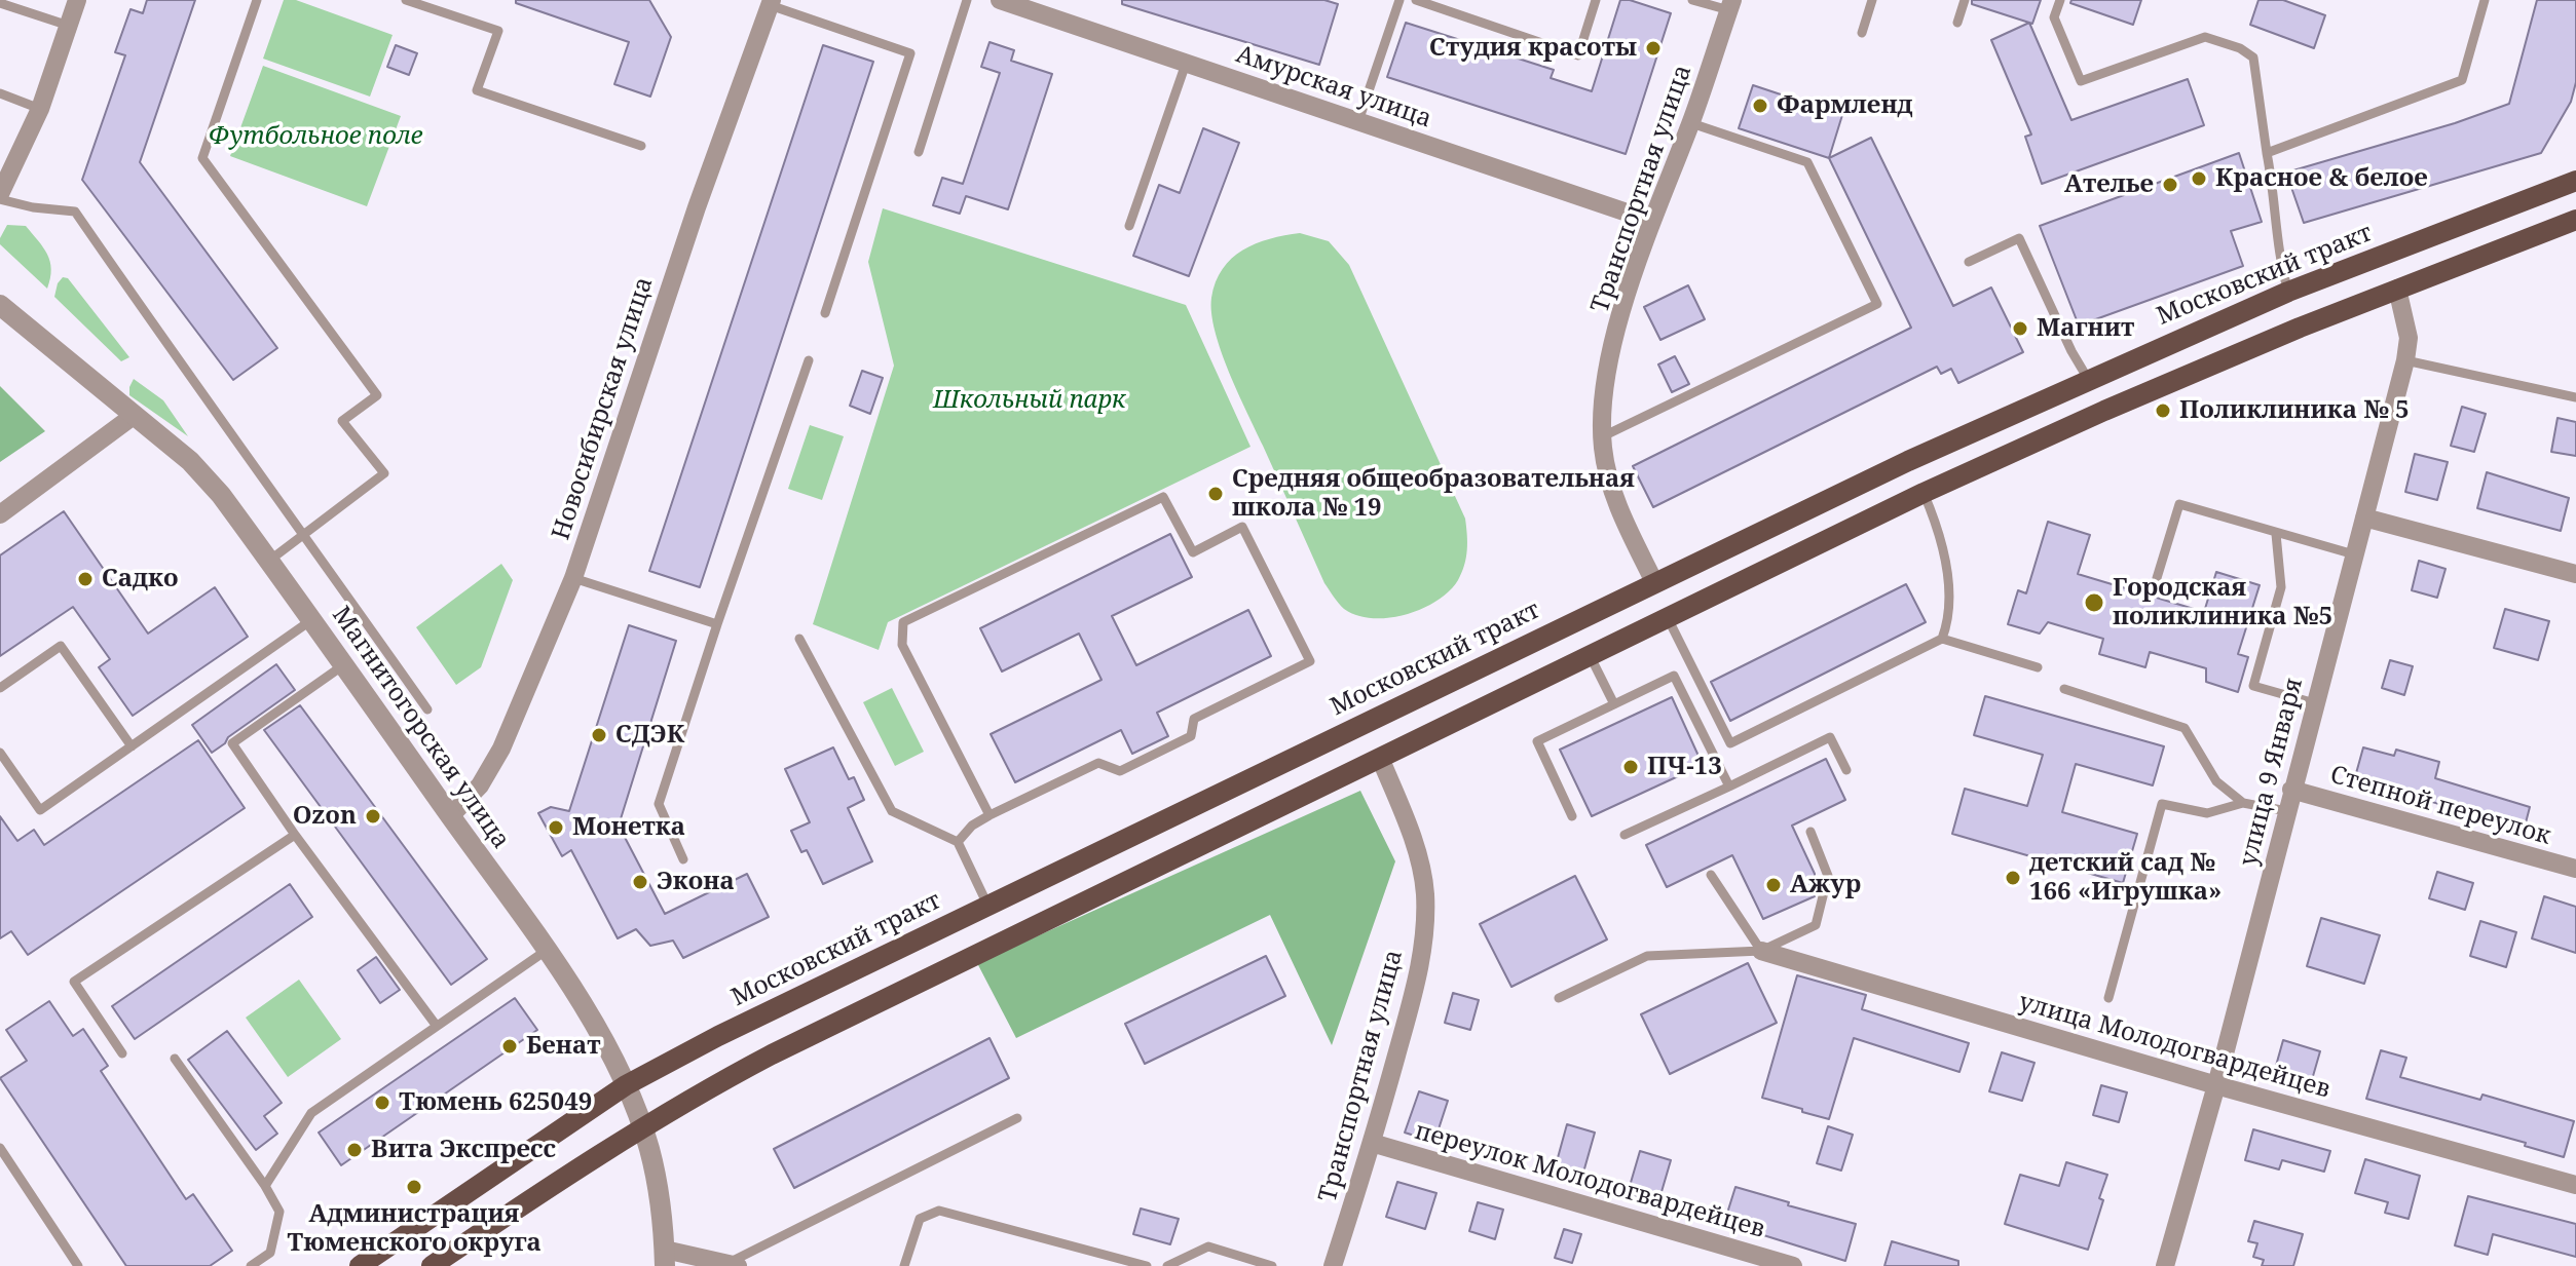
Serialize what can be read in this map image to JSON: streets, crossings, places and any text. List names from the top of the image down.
{
  "streets": {
    "main road": ["Московский тракт"],
    "street": [
      "Амурская улица",
      "Транспортная улица",
      "Новосибирская улица",
      "Магнитогорская улица",
      "улица 9 Января",
      "Степной переулок",
      "улица Молодогвардейцев",
      "переулок Молодогвардейцев"
    ]
  },
  "crossings": [
    ["Амурская улица", "Транспортная улица"],
    ["Транспортная улица", "Московский тракт"],
    ["Транспортная улица", "переулок Молодогвардейцев"],
    ["Московский тракт", "Магнитогорская улица"],
    ["Новосибирская улица", "Магнитогорская улица"],
    ["улица 9 Января", "Степной переулок"],
    ["улица 9 Января", "улица Молодогвардейцев"]
  ],
  "parks": ["Футбольное поле", "Школьный парк"],
  "places": [
    "Студия красоты",
    "Фармленд",
    "Красное & белое",
    "Ателье",
    "Магнит",
    "Поликлиника № 5",
    "Средняя общеобразовательная школа № 19",
    "Садко",
    "Городская поликлиника №5",
    "СДЭК",
    "ПЧ-13",
    "Ozon",
    "Монетка",
    "детский сад № 166 «Игрушка»",
    "Экона",
    "Ажур",
    "Бенат",
    "Тюмень 625049",
    "Вита Экспресс",
    "Администрация Тюменского округа"
  ]
}
